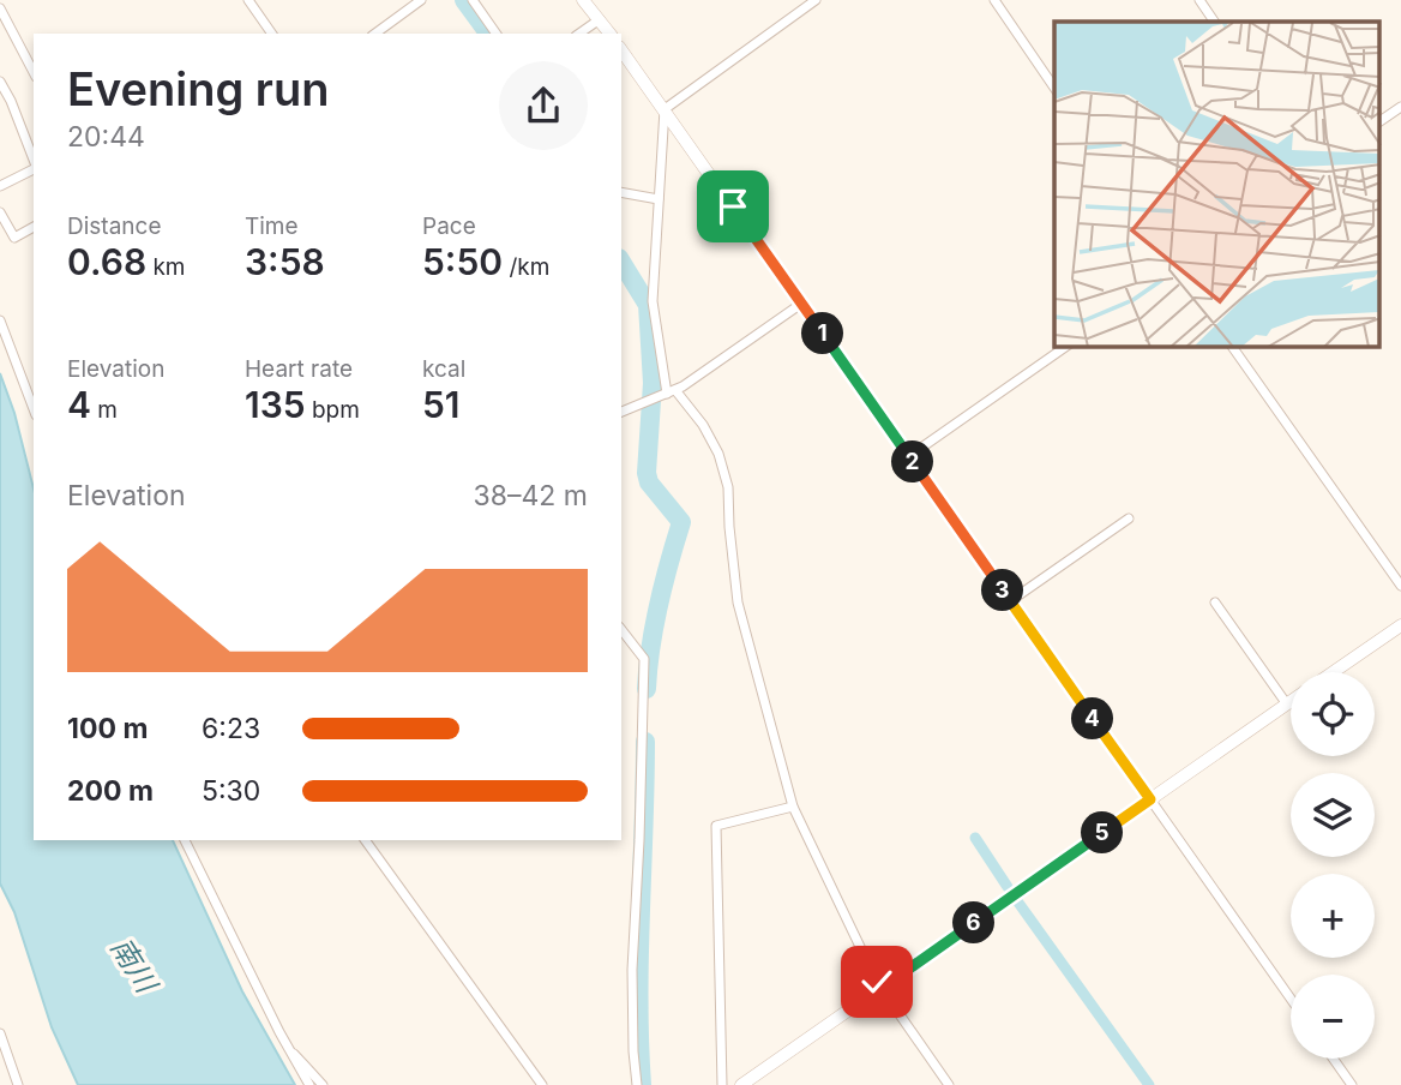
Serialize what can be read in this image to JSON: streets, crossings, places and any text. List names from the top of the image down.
{
  "water": ["南川"],
  "page": {
    "heading": ["Evening run", "20:44"],
    "stats": [
      ["Distance", "0.68 km"],
      ["Time", "3:58"],
      ["Pace", "5:50 /km"],
      ["Elevation", "4 m"],
      ["Heart rate", "135 bpm"],
      ["kcal", "51"]
    ],
    "pins": [
      "1",
      "2",
      "3",
      "4",
      "5",
      "6"
    ],
    "chart": ["Elevation", "38–42 m"],
    "map_buttons": ["+", "−"],
    "list": [
      {
        "name": "100 m",
        "note": "6:23"
      },
      {
        "name": "200 m",
        "note": "5:30"
      }
    ]
  }
}
